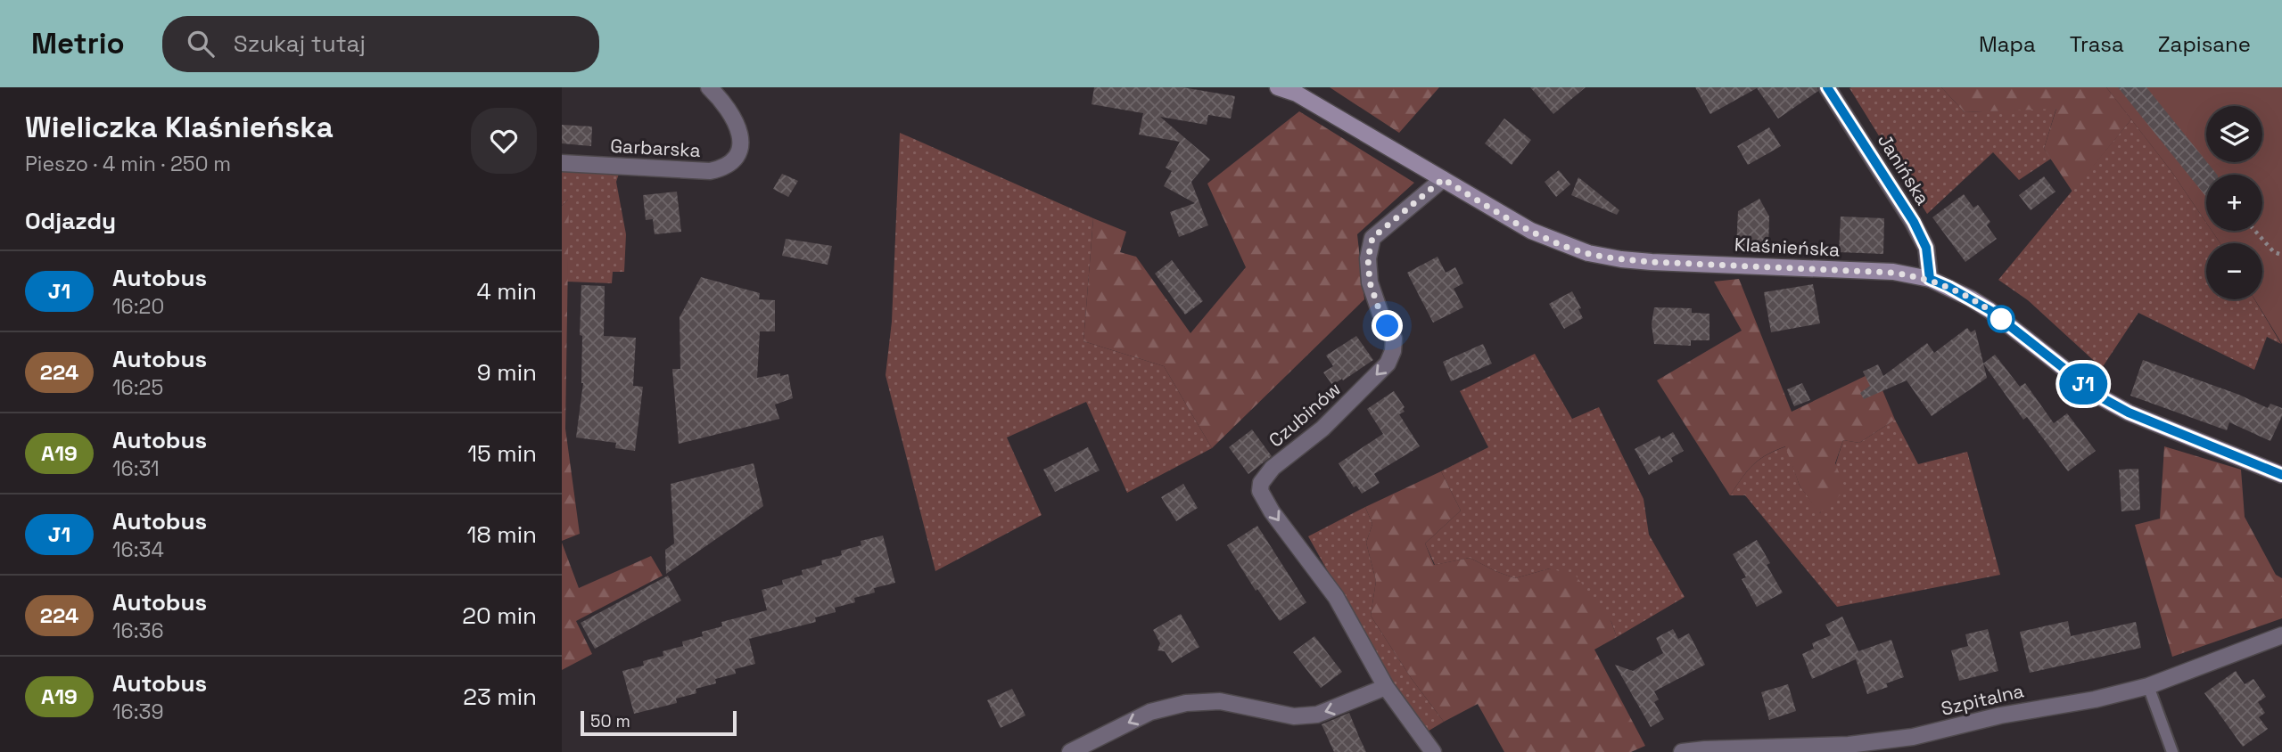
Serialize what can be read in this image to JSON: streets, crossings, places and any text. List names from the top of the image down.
{
  "streets": {
    "street": [
      "Garbarska",
      "Janińska",
      "Klaśnieńska",
      "Czubinów",
      "Szpitalna"
    ]
  },
  "crossings": [
    ["Janińska", "Klaśnieńska"],
    ["Klaśnieńska", "Czubinów"]
  ],
  "lines": ["bus line J1"],
  "scale_bar": "50 m",
  "page": {
    "header": "Metrio",
    "search": "Szukaj tutaj",
    "nav": ["Mapa", "Trasa", "Zapisane"],
    "heading": [
      ["Wieliczka Klaśnieńska", "Pieszo · 4 min · 250 m"],
      "Odjazdy"
    ],
    "on_map": "J1",
    "map_buttons": ["+", "−"],
    "list": [
      {
        "mark": "J1",
        "name": "Autobus",
        "note": "16:20",
        "value": "4 min"
      },
      {
        "mark": "224",
        "name": "Autobus",
        "note": "16:25",
        "value": "9 min"
      },
      {
        "mark": "A19",
        "name": "Autobus",
        "note": "16:31",
        "value": "15 min"
      },
      {
        "mark": "J1",
        "name": "Autobus",
        "note": "16:34",
        "value": "18 min"
      },
      {
        "mark": "224",
        "name": "Autobus",
        "note": "16:36",
        "value": "20 min"
      },
      {
        "mark": "A19",
        "name": "Autobus",
        "note": "16:39",
        "value": "23 min"
      }
    ],
    "scale": "50 m"
  }
}
